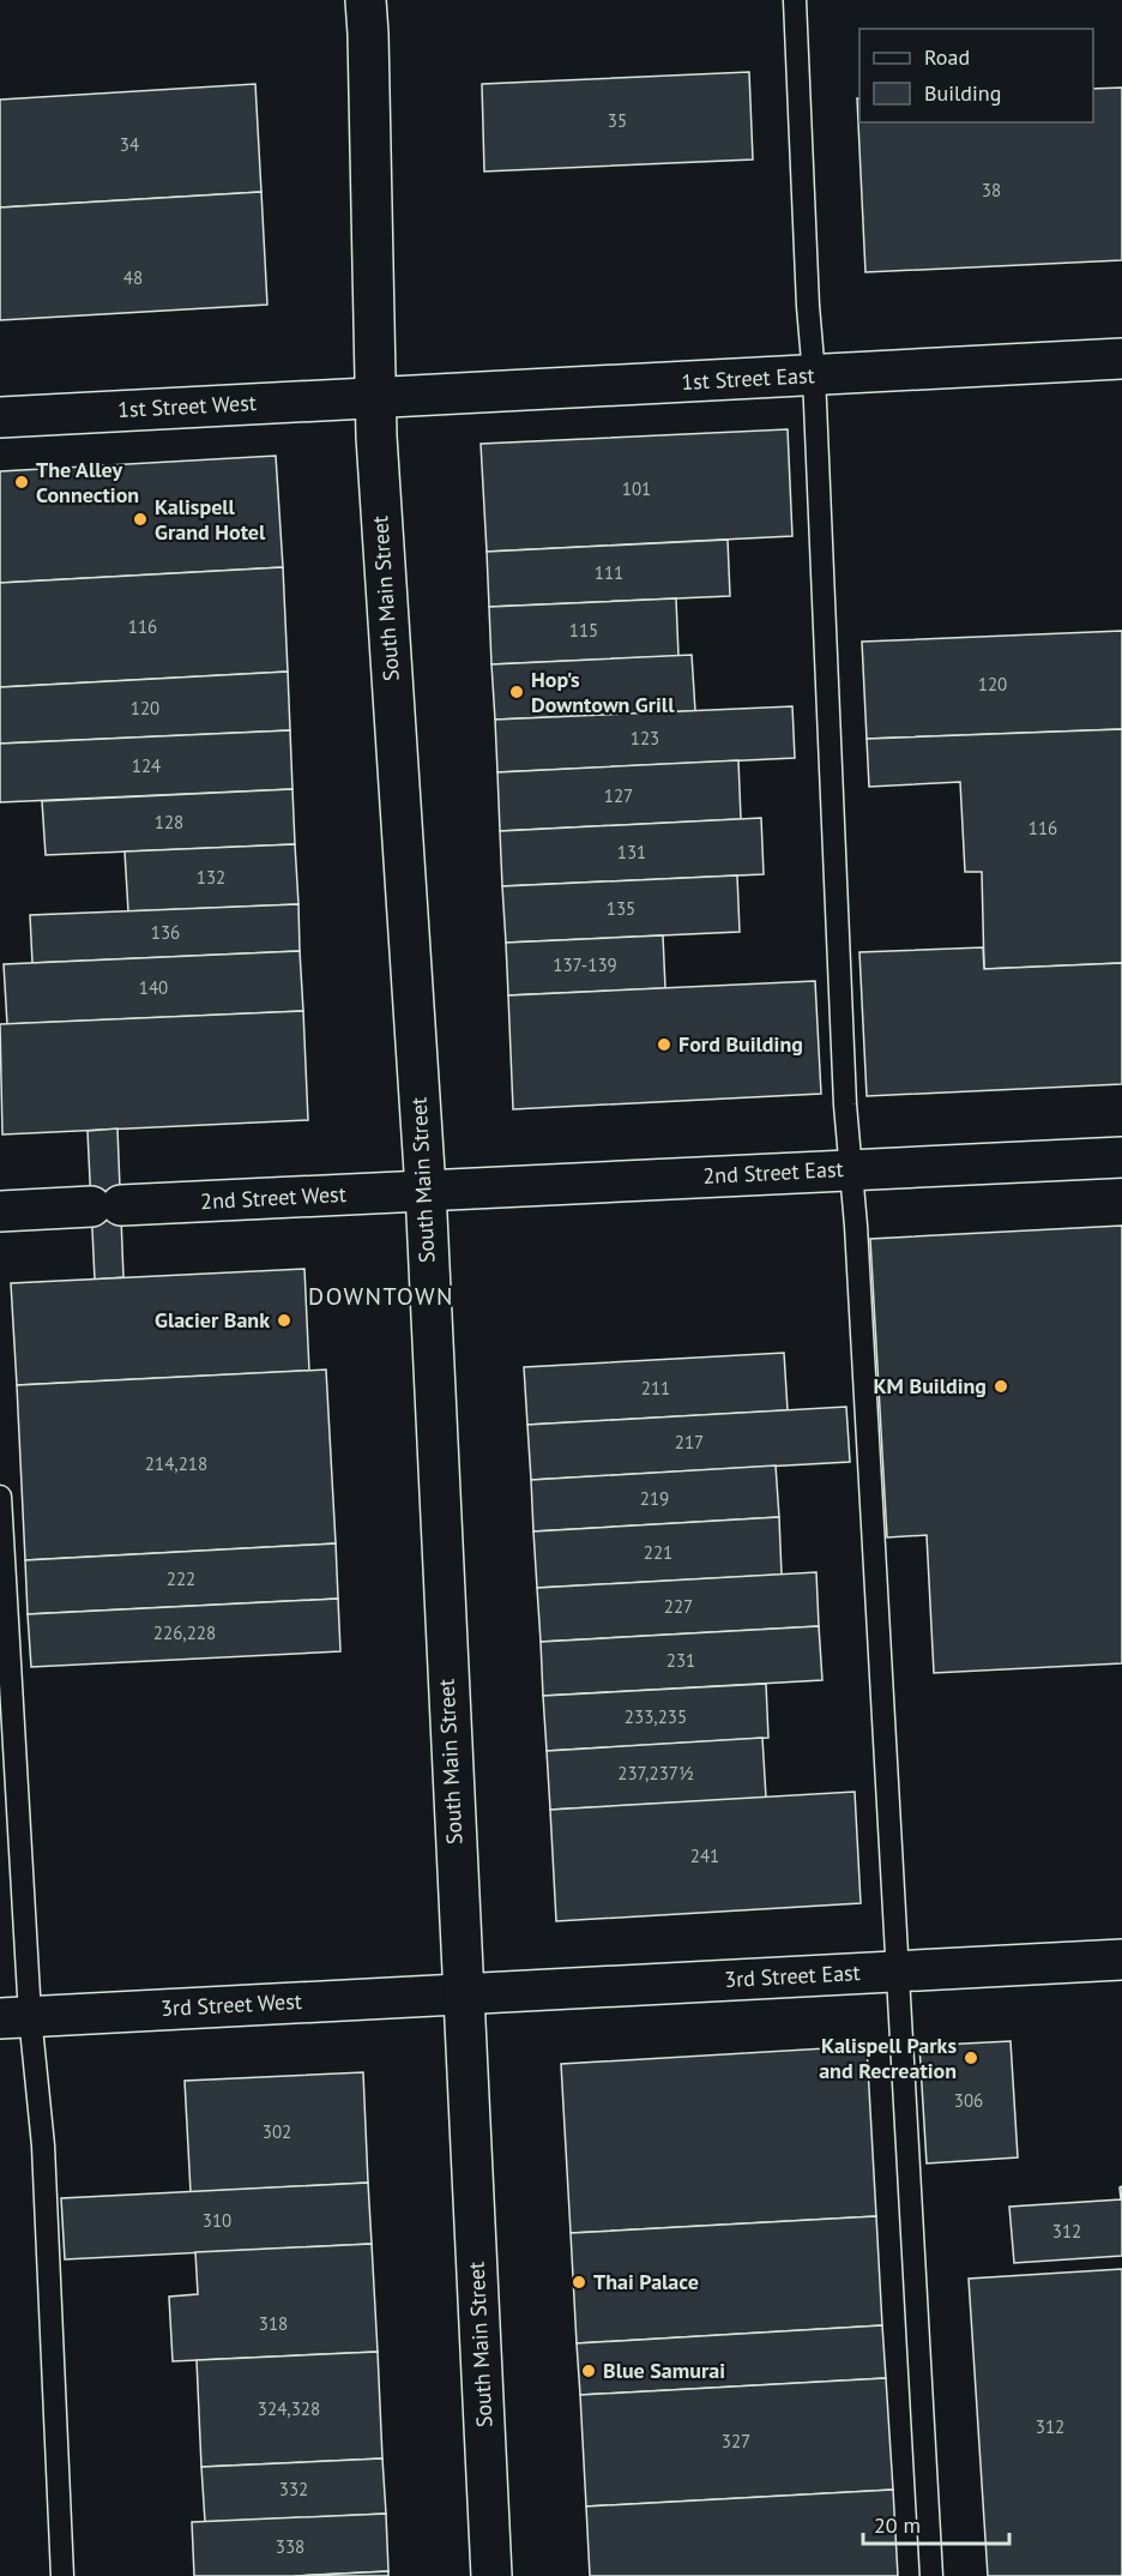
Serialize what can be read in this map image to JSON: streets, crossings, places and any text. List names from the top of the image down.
{
  "streets": {
    "street": [
      "1st Street East",
      "1st Street West",
      "South Main Street",
      "2nd Street East",
      "2nd Street West",
      "3rd Street East",
      "3rd Street West"
    ]
  },
  "crossings": [
    ["1st Street East", "1st Street West"],
    ["1st Street East", "South Main Street"],
    ["1st Street West", "South Main Street"],
    ["South Main Street", "2nd Street East"],
    ["South Main Street", "2nd Street West"],
    ["South Main Street", "3rd Street East"],
    ["South Main Street", "3rd Street West"],
    ["2nd Street East", "2nd Street West"],
    ["3rd Street East", "3rd Street West"]
  ],
  "districts": ["DOWNTOWN"],
  "places": [
    "The Alley Connection",
    "Kalispell Grand Hotel",
    "Hop's Downtown Grill",
    "Ford Building",
    "Glacier Bank",
    "KM Building",
    "Kalispell Parks and Recreation",
    "Thai Palace",
    "Blue Samurai"
  ],
  "house_numbers": [
    "35",
    "34",
    "38",
    "48",
    "101",
    "111",
    "116",
    "115",
    "120",
    "120",
    "123",
    "124",
    "127",
    "128",
    "116",
    "131",
    "132",
    "135",
    "136",
    "137-139",
    "140",
    "211",
    "217",
    "214,218",
    "219",
    "221",
    "222",
    "227",
    "226,228",
    "231",
    "233,235",
    "237,237½",
    "241",
    "306",
    "302",
    "310",
    "312",
    "318",
    "324,328",
    "312",
    "327",
    "332",
    "338"
  ],
  "legend": ["Road", "Building"],
  "scale_bar": "20 m"
}
